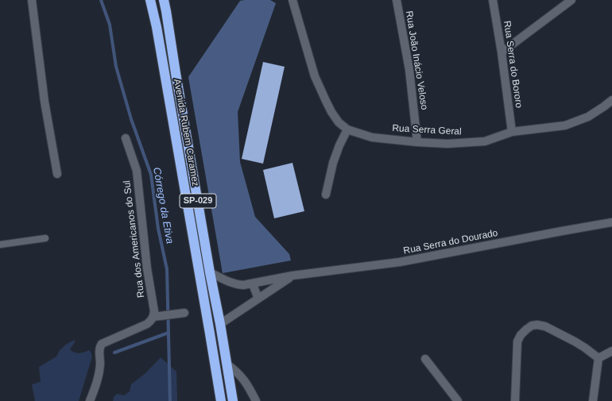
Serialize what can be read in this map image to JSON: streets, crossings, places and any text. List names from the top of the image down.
{
  "streets": {
    "highway": ["Avenida Rubem Caramez", "SP-029"],
    "street": [
      "Rua João Inácio Veloso",
      "Rua Serra do Bororo",
      "Rua Serra Geral",
      "Rua dos Americanos do Sul",
      "Rua Serra do Dourado"
    ]
  },
  "crossings": [
    ["Rua João Inácio Veloso", "Rua Serra Geral"],
    ["Rua Serra do Bororo", "Rua Serra Geral"],
    ["Avenida Rubem Caramez", "Rua Serra do Dourado"]
  ],
  "water": ["Córrego da Etiva"]
}
